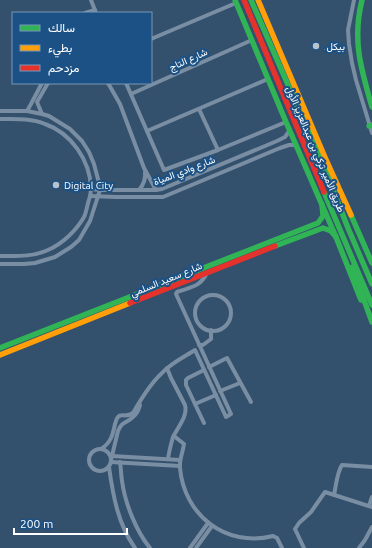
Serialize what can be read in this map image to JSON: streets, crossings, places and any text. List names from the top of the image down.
{
  "streets": {
    "main road": ["طريق الأمير تركي بن عبدالعزيز الأول", "شارع سعيد السلمي"],
    "street": ["شارع التاج", "شارع وادي المياة"]
  },
  "places": [".بيكل", "Digital City"],
  "legend": ["سالك", "بطيء", "مزدحم"],
  "scale_bar": "200 m"
}
